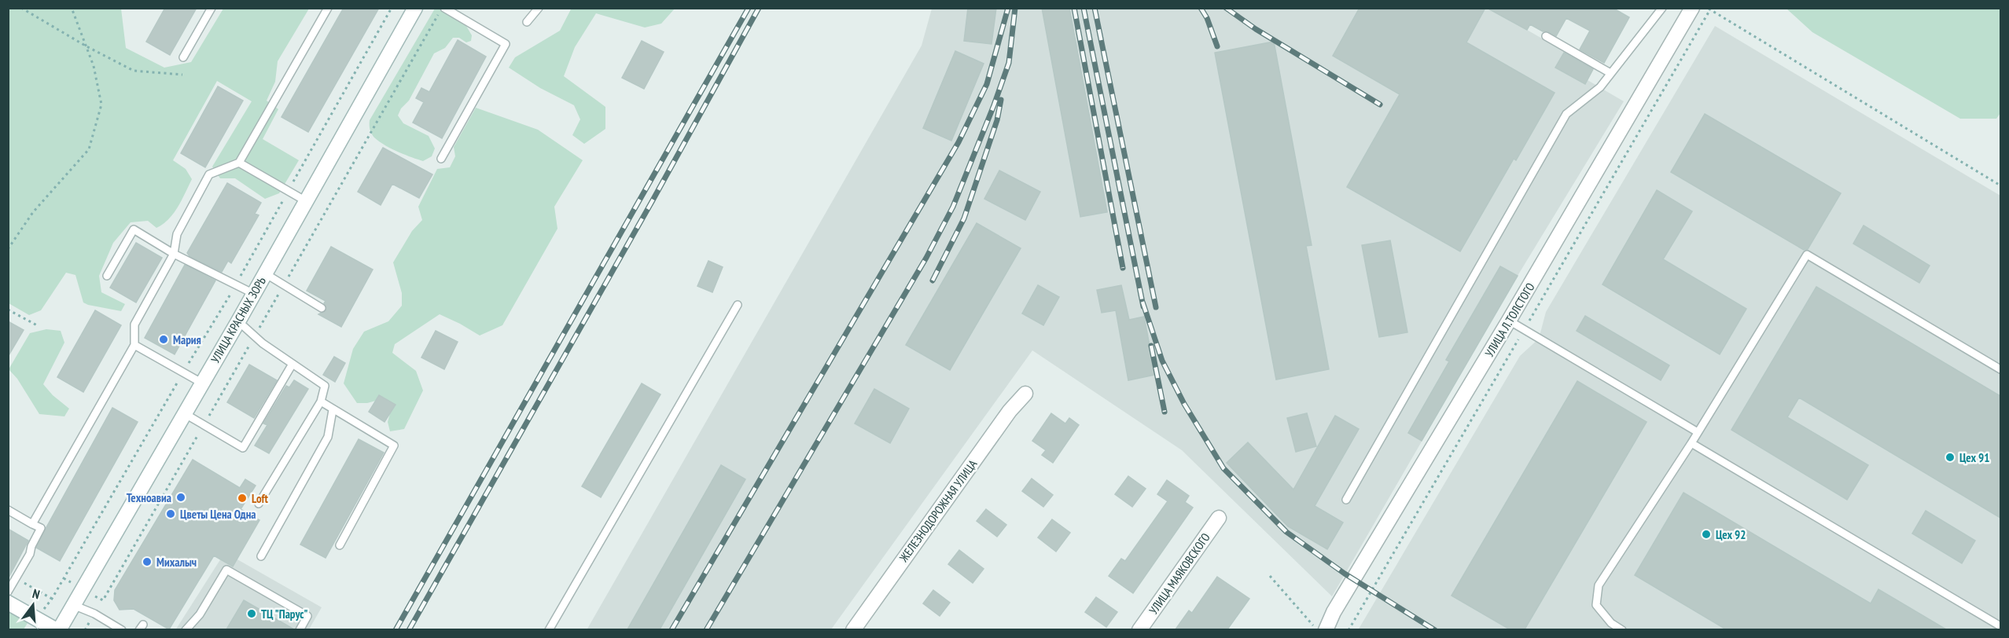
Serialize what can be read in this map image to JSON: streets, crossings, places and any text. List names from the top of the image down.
{
  "streets": {
    "street": [
      "УЛИЦА КРАСНЫХ ЗОРЬ",
      "УЛИЦА Л.ТОЛСТОГО",
      "ЖЕЛЕЗНОДОРОЖНАЯ УЛИЦА",
      "УЛИЦА МАЯКОВСКОГО"
    ]
  },
  "places": [
    "Мария",
    "Цех 91",
    "Техноавиа",
    "Loft",
    "Цветы Цена Одна",
    "Цех 92",
    "Михалыч",
    "ТЦ \"Парус\""
  ],
  "north": "top"
}
